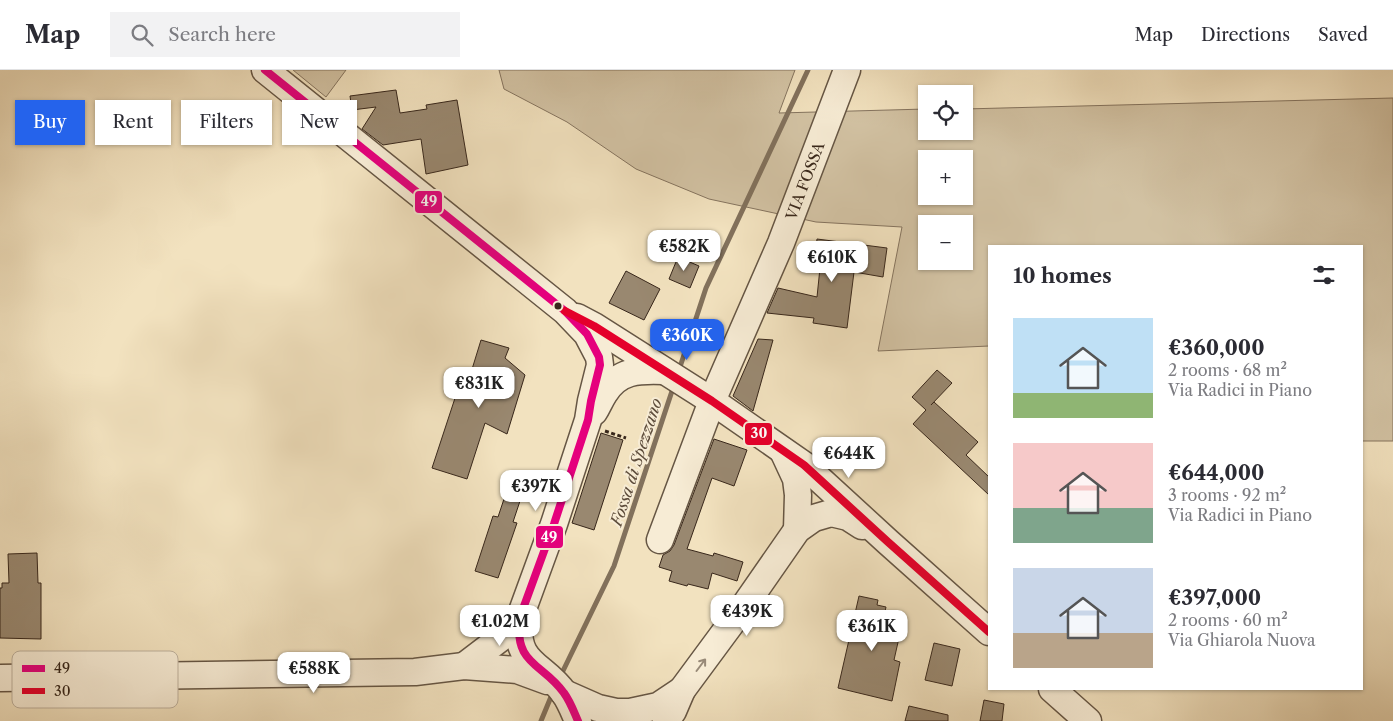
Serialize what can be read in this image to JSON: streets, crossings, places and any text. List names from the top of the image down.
{
  "streets": {
    "street": ["VIA FOSSA"]
  },
  "water": ["Fossa di Spezzano"],
  "lines": ["transit line 49", "transit line 30"],
  "legend": ["49", "30"],
  "page": {
    "header": "Map",
    "search": "Search here",
    "nav": ["Map", "Directions", "Saved"],
    "map_buttons": ["+", "−"],
    "chip": [
      "Buy",
      "Rent",
      "Filters",
      "New"
    ],
    "price": [
      "€582K",
      "€610K",
      "€360K",
      "€831K",
      "€644K",
      "€397K",
      "€439K",
      "€1.02M",
      "€361K",
      "€588K"
    ],
    "heading": "10 homes",
    "list": [
      {
        "name": "€360,000",
        "note": "2 rooms · 68 m² · Via Radici in Piano"
      },
      {
        "name": "€644,000",
        "note": "3 rooms · 92 m² · Via Radici in Piano"
      },
      {
        "name": "€397,000",
        "note": "2 rooms · 60 m² · Via Ghiarola Nuova"
      }
    ]
  }
}
